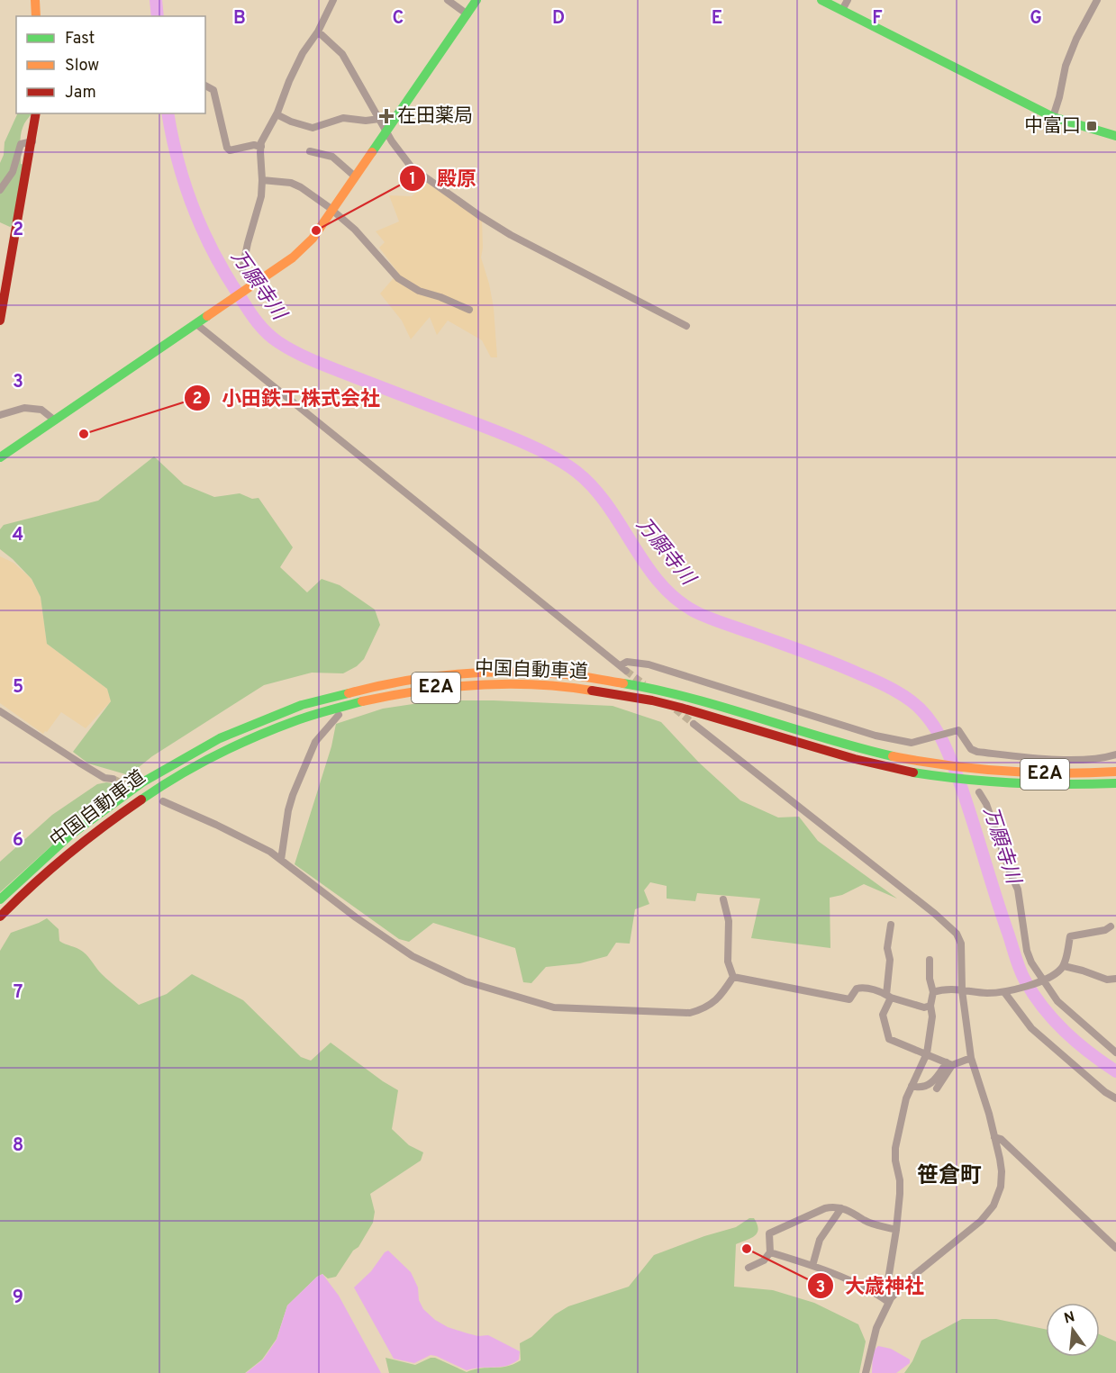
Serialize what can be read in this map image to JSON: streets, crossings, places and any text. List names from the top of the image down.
{
  "streets": {
    "main road": ["中国自動車道", "E2A"]
  },
  "districts": ["笹倉町"],
  "water": ["万願寺川"],
  "places": {
    "health": ["在田薬局"],
    "transit": ["中富口"],
    "other": ["殿原", "小田鉄工株式会社", "大歳神社"]
  },
  "legend": ["Fast", "Slow", "Jam"],
  "north": "top",
  "grid": {
    "columns": [
      "B",
      "C",
      "D",
      "E",
      "F",
      "G"
    ],
    "rows": [
      "2",
      "3",
      "4",
      "5",
      "6",
      "7",
      "8",
      "9"
    ]
  }
}
